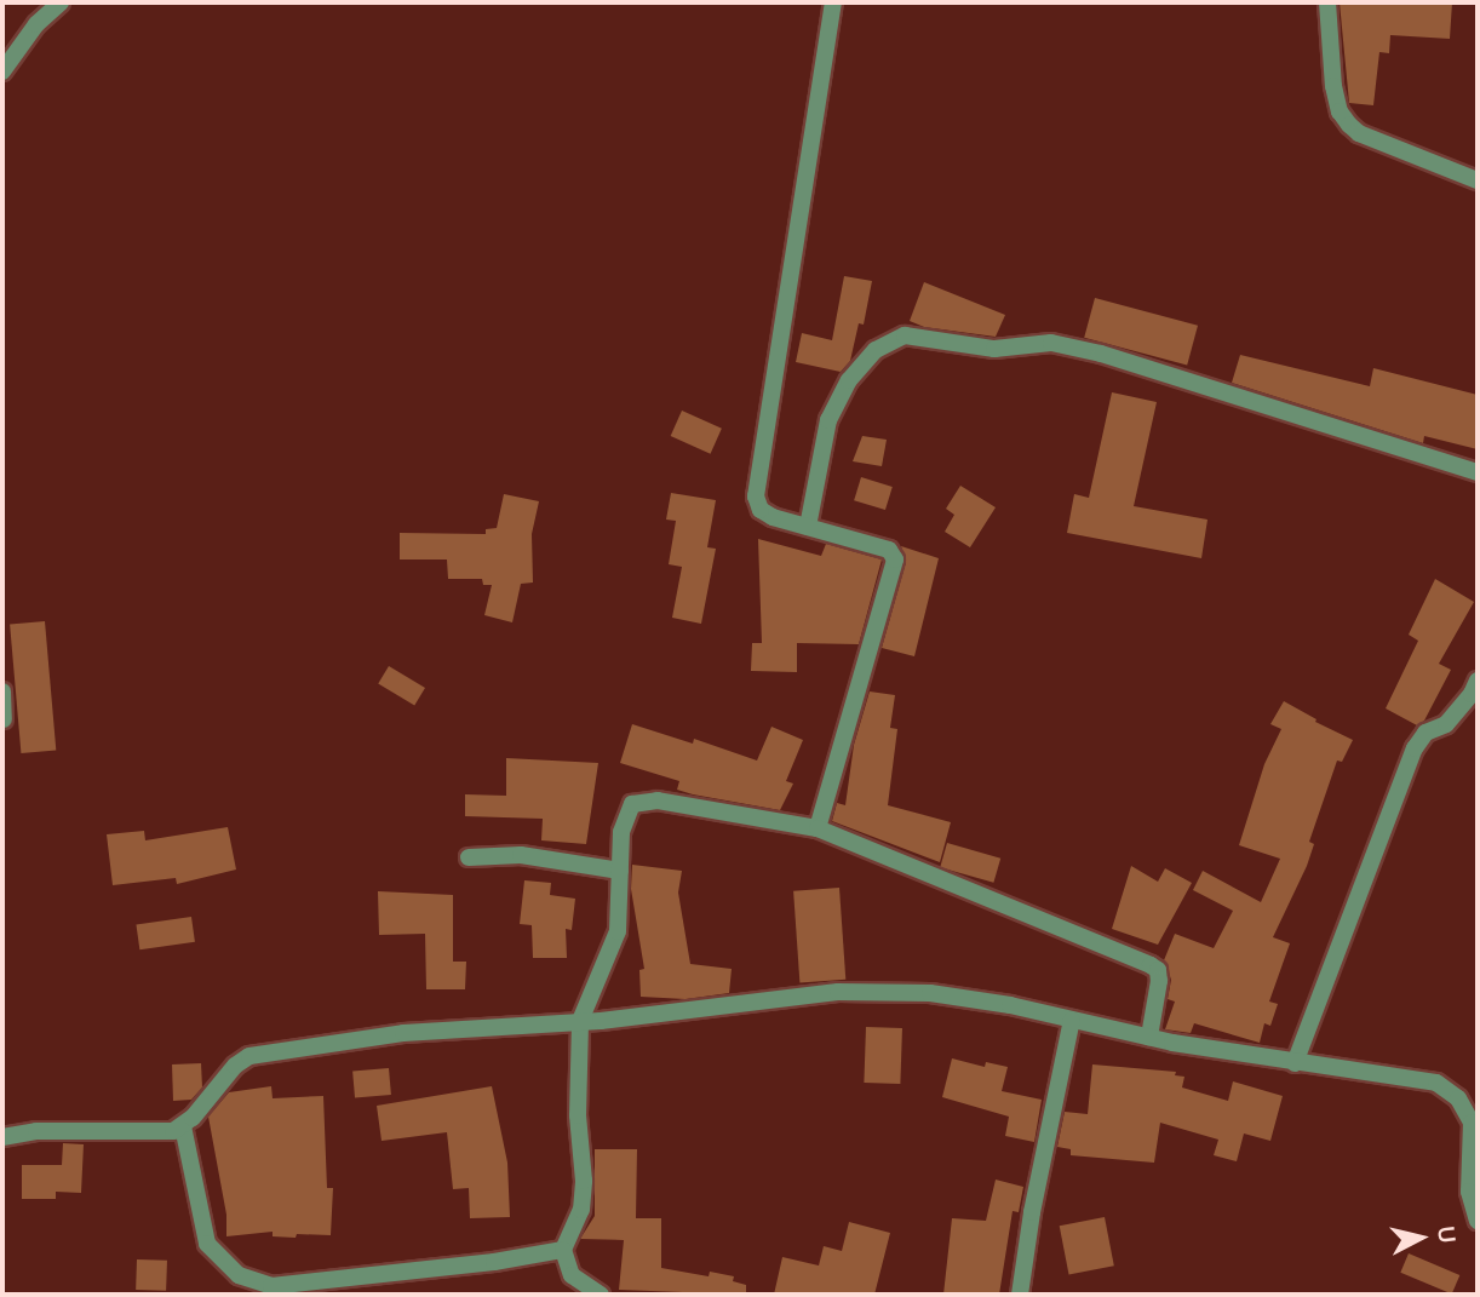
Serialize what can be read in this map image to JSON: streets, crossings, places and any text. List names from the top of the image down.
{
  "north": "right"
}
